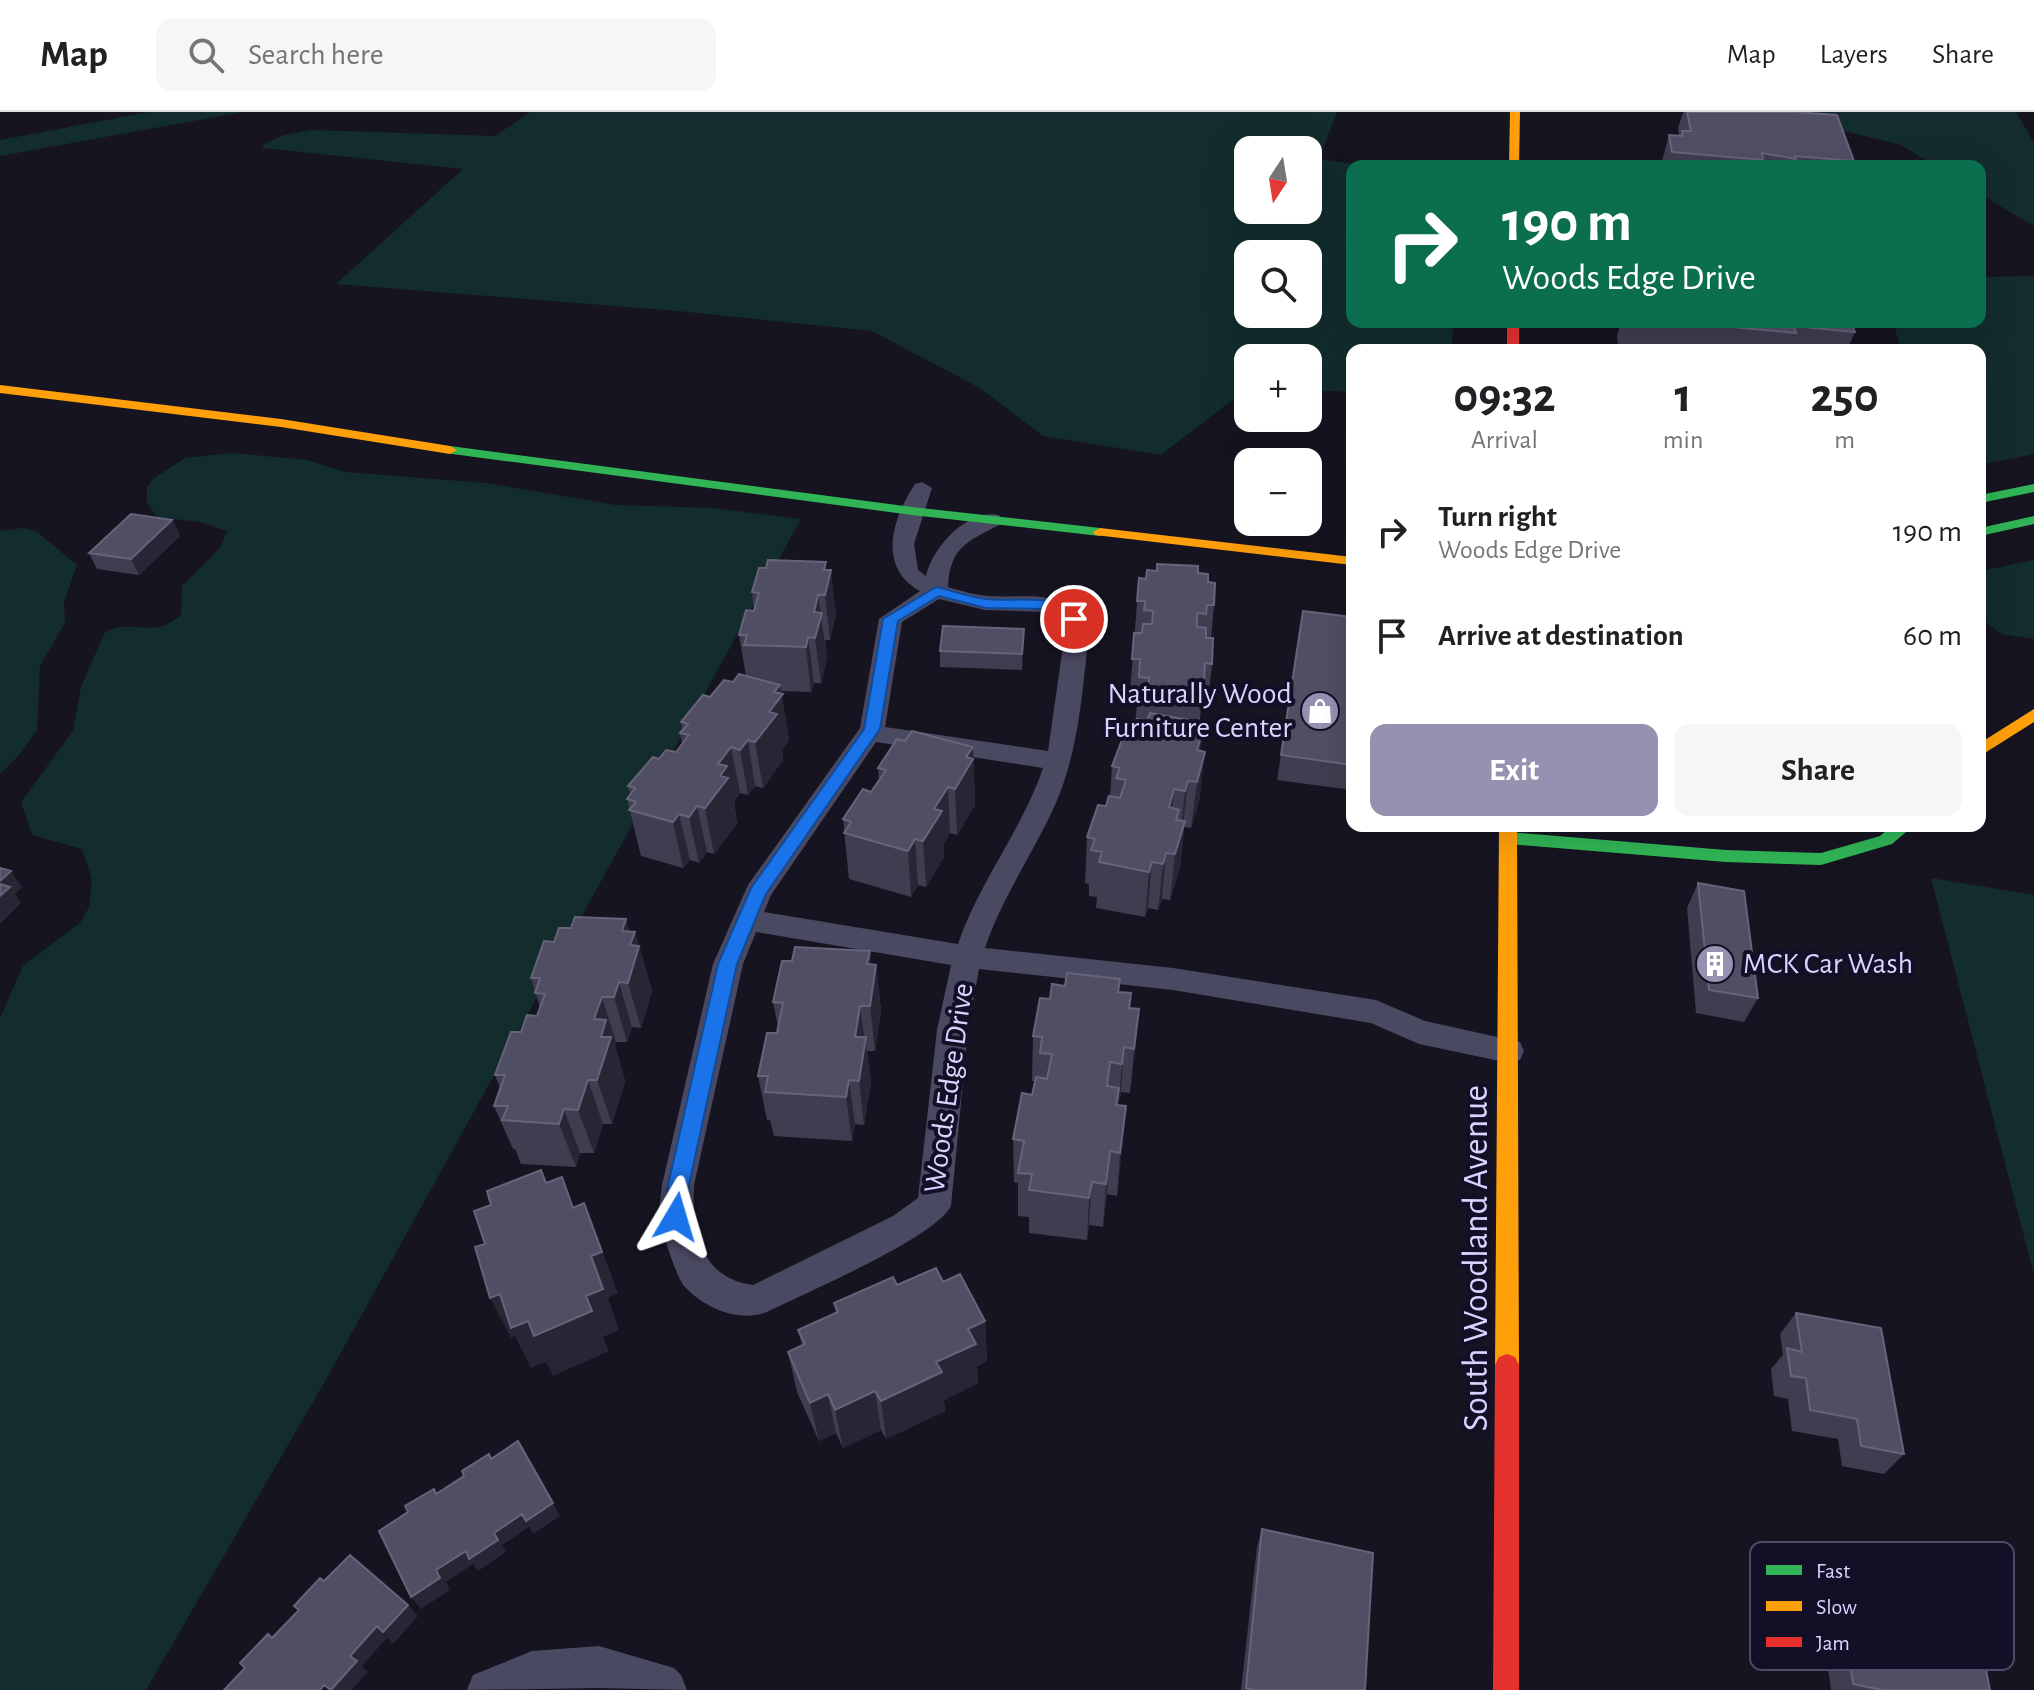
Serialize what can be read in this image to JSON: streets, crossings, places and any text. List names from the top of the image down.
{
  "streets": {
    "main road": ["South Woodland Avenue"],
    "street": ["Woods Edge Drive"]
  },
  "crossings": [
    ["Woods Edge Drive", "South Woodland Avenue"]
  ],
  "places": {
    "shop": ["Naturally Wood Furniture Center"],
    "building": ["MCK Car Wash"]
  },
  "legend": ["Fast", "Slow", "Jam"],
  "north": "bottom",
  "page": {
    "header": "Map",
    "search": "Search here",
    "nav": ["Map", "Layers", "Share"],
    "map_buttons": ["+", "−"],
    "turn": ["190 m", "Woods Edge Drive"],
    "eta": [
      "09:32",
      "Arrival",
      "1",
      "min",
      "250",
      "m"
    ],
    "list": [
      {
        "name": "Turn right",
        "note": "Woods Edge Drive",
        "value": "190 m"
      },
      {
        "name": "Arrive at destination",
        "value": "60 m"
      }
    ],
    "buttons": ["Exit", "Share"]
  }
}
